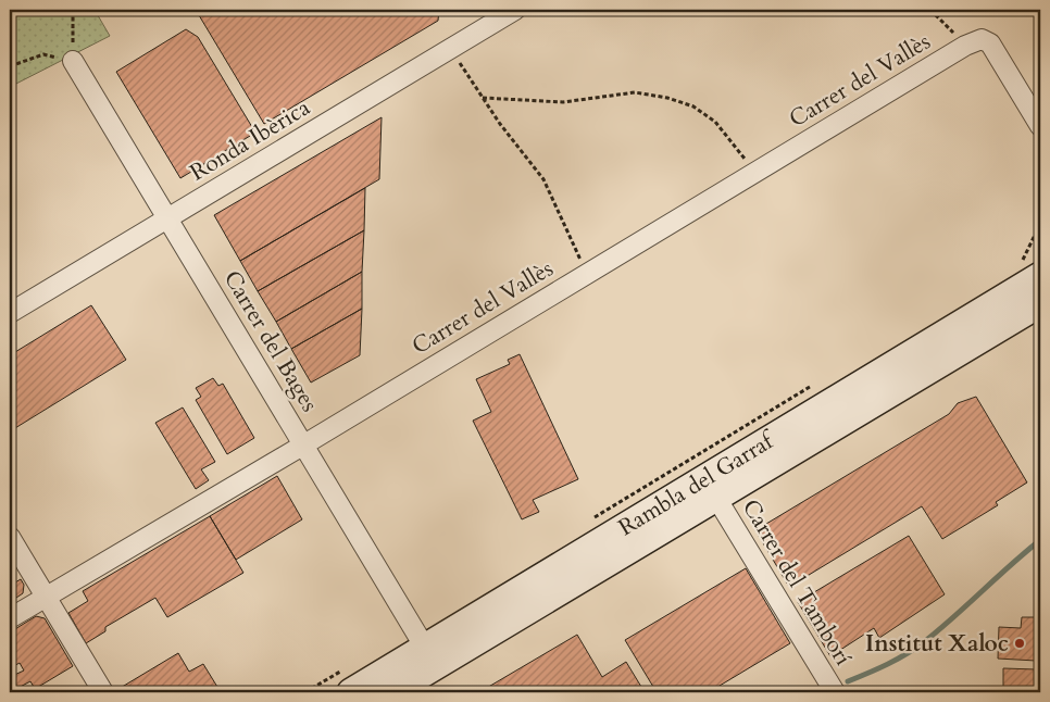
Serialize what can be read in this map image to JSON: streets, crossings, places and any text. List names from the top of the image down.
{
  "streets": {
    "street": [
      "Carrer del Vallès",
      "Ronda Ibèrica",
      "Carrer del Bages",
      "Rambla del Garraf",
      "Carrer del Tamborí"
    ]
  },
  "crossings": [
    ["Carrer del Vallès", "Carrer del Bages"],
    ["Ronda Ibèrica", "Carrer del Bages"],
    ["Carrer del Bages", "Rambla del Garraf"],
    ["Rambla del Garraf", "Carrer del Tamborí"]
  ],
  "places": ["Institut Xaloc"]
}
